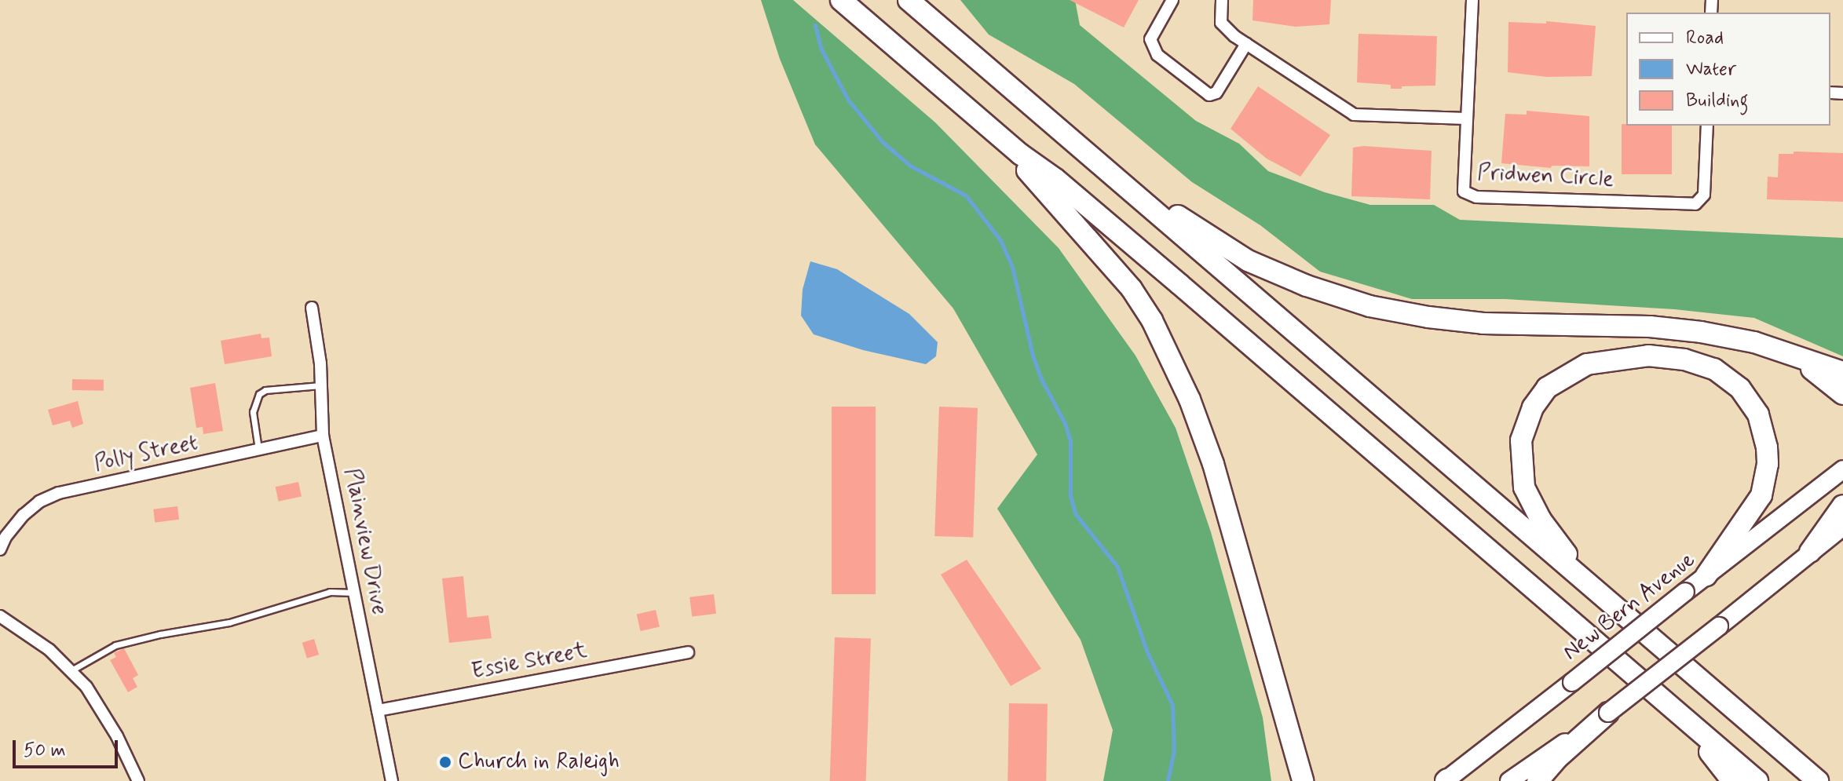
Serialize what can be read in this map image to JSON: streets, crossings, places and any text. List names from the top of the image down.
{
  "streets": {
    "main road": ["New Bern Avenue"],
    "street": [
      "Pridwen Circle",
      "Polly Street",
      "Plainview Drive",
      "Essie Street"
    ]
  },
  "crossings": [
    ["Polly Street", "Plainview Drive"],
    ["Plainview Drive", "Essie Street"]
  ],
  "places": ["Church in Raleigh"],
  "legend": ["Road", "Water", "Building"],
  "scale_bar": "50 m"
}
